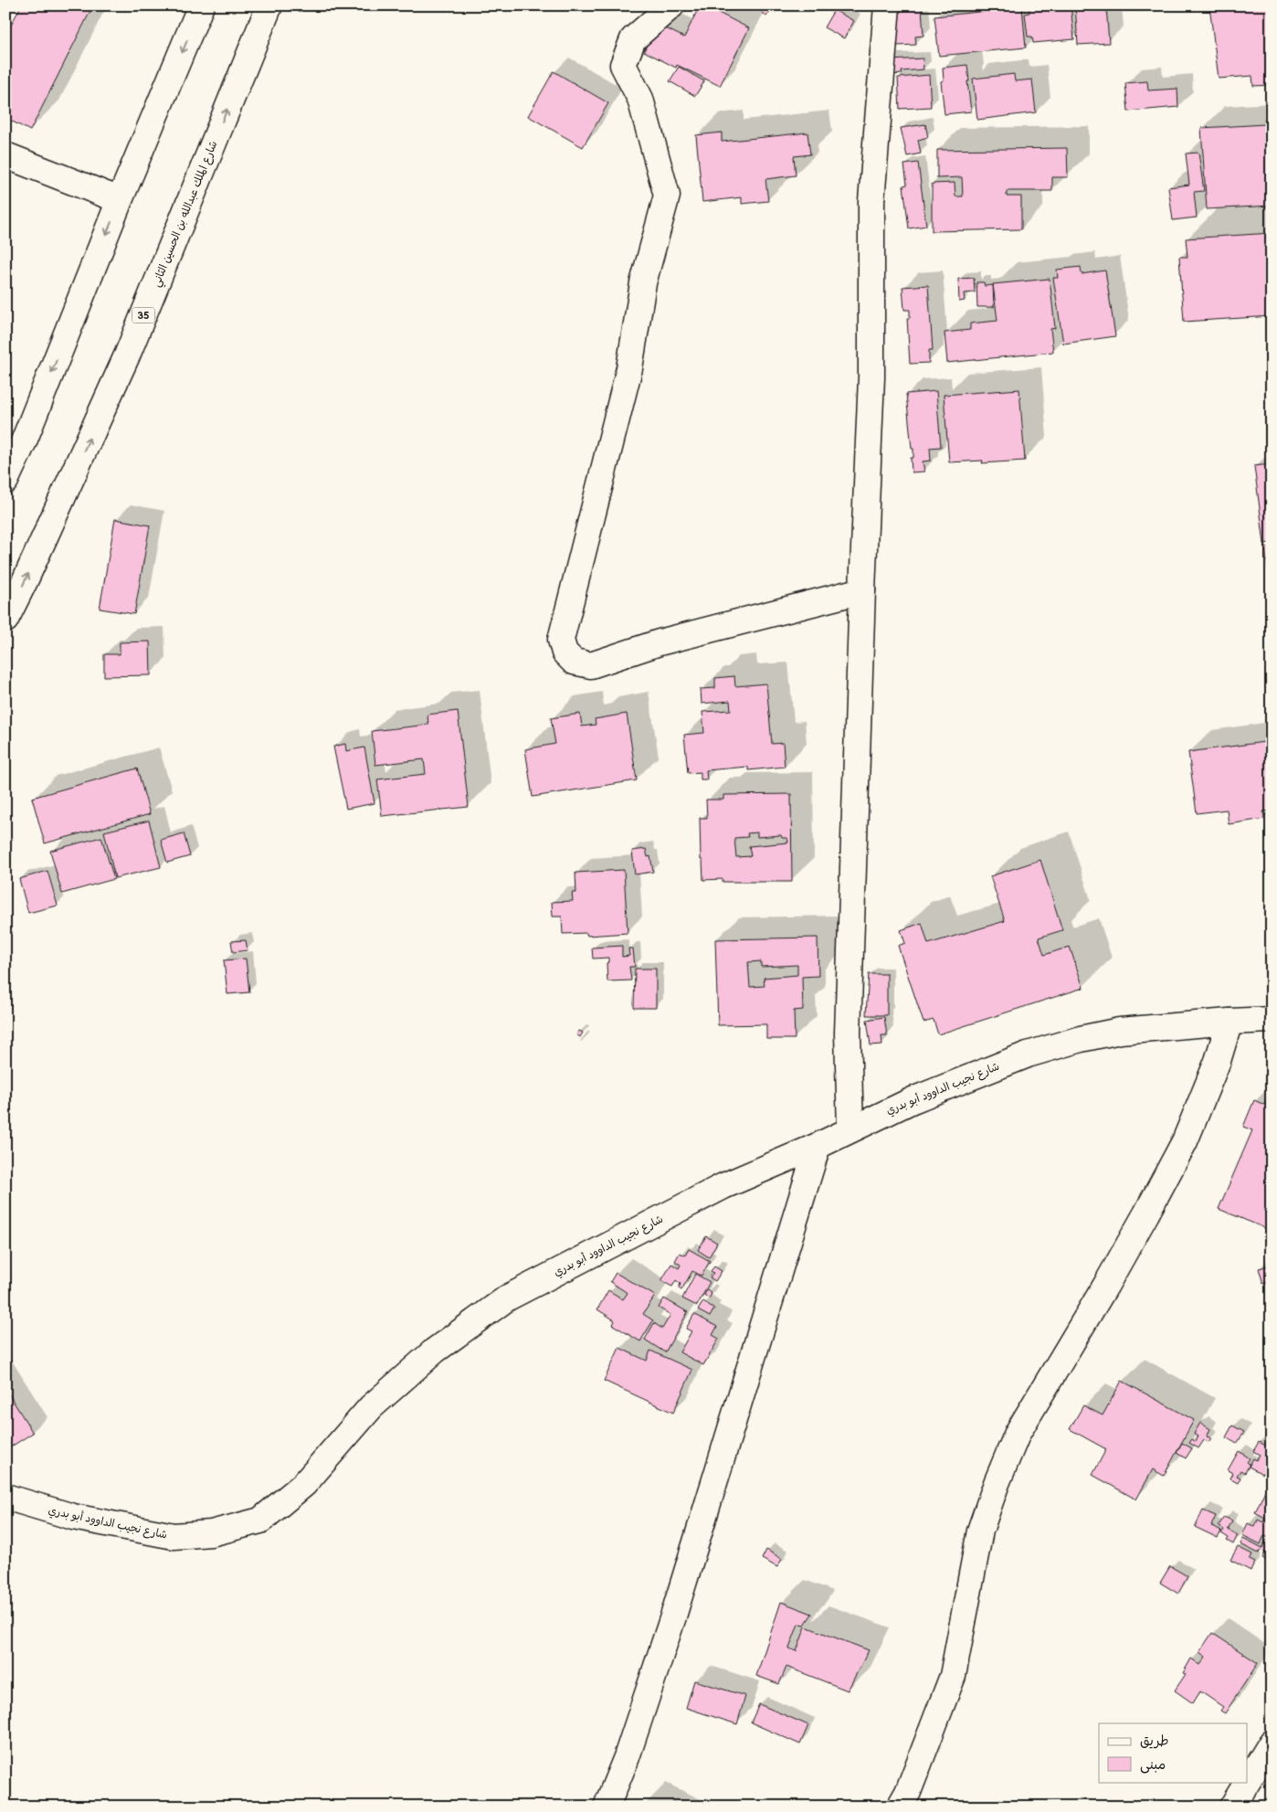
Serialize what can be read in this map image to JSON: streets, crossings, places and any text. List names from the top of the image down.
{
  "streets": {
    "main road": ["شارع الملك عبدالله بن الحسين الثاني", "35", "شارع نجيب الداوود أبو بدري"]
  },
  "legend": ["طريق", "مبنى"]
}
